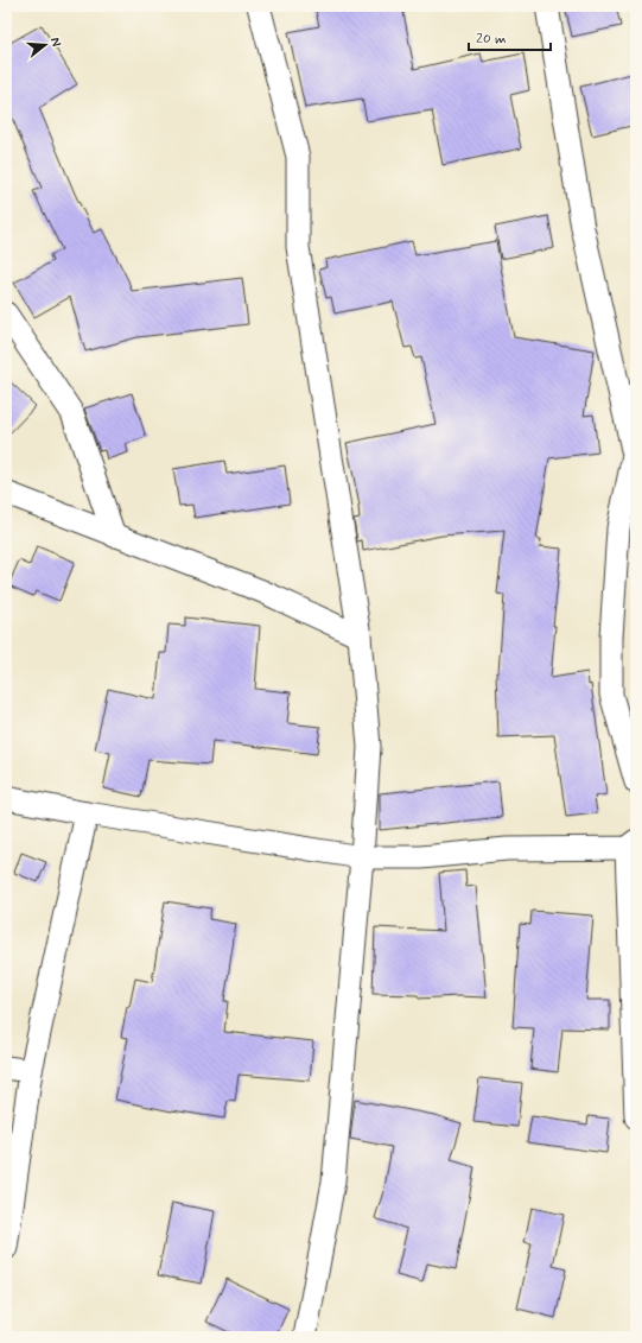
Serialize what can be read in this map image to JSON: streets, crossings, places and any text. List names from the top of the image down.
{
  "scale_bar": "20 m",
  "north": "right"
}
